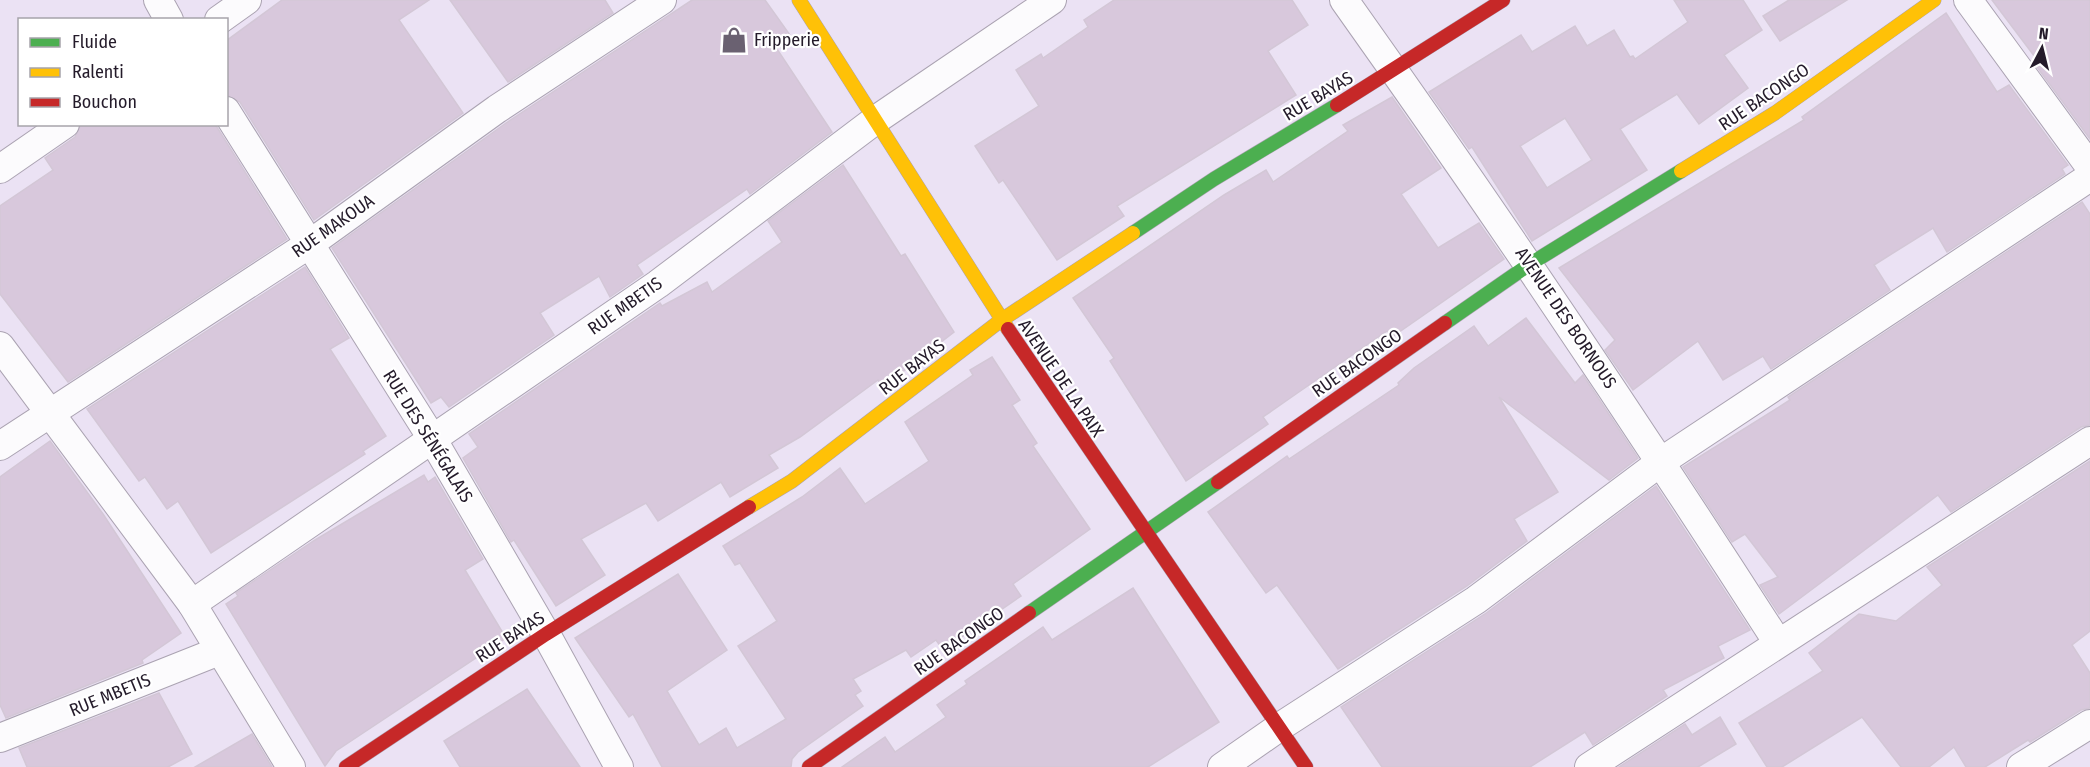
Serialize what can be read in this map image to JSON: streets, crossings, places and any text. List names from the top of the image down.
{
  "streets": {
    "street": [
      "RUE BAYAS",
      "RUE BACONGO",
      "RUE MAKOUA",
      "RUE MBETIS",
      "AVENUE DES BORNOUS",
      "AVENUE DE LA PAIX",
      "RUE DES SÉNÉGALAIS"
    ]
  },
  "crossings": [
    ["RUE BAYAS", "AVENUE DES BORNOUS"],
    ["RUE BAYAS", "AVENUE DE LA PAIX"],
    ["RUE BAYAS", "RUE DES SÉNÉGALAIS"],
    ["RUE BACONGO", "AVENUE DES BORNOUS"],
    ["RUE BACONGO", "AVENUE DE LA PAIX"],
    ["RUE MAKOUA", "RUE DES SÉNÉGALAIS"],
    ["RUE MBETIS", "AVENUE DE LA PAIX"],
    ["RUE MBETIS", "RUE DES SÉNÉGALAIS"]
  ],
  "places": {
    "shop": ["Fripperie"]
  },
  "legend": ["Fluide", "Ralenti", "Bouchon"],
  "north": "top"
}
